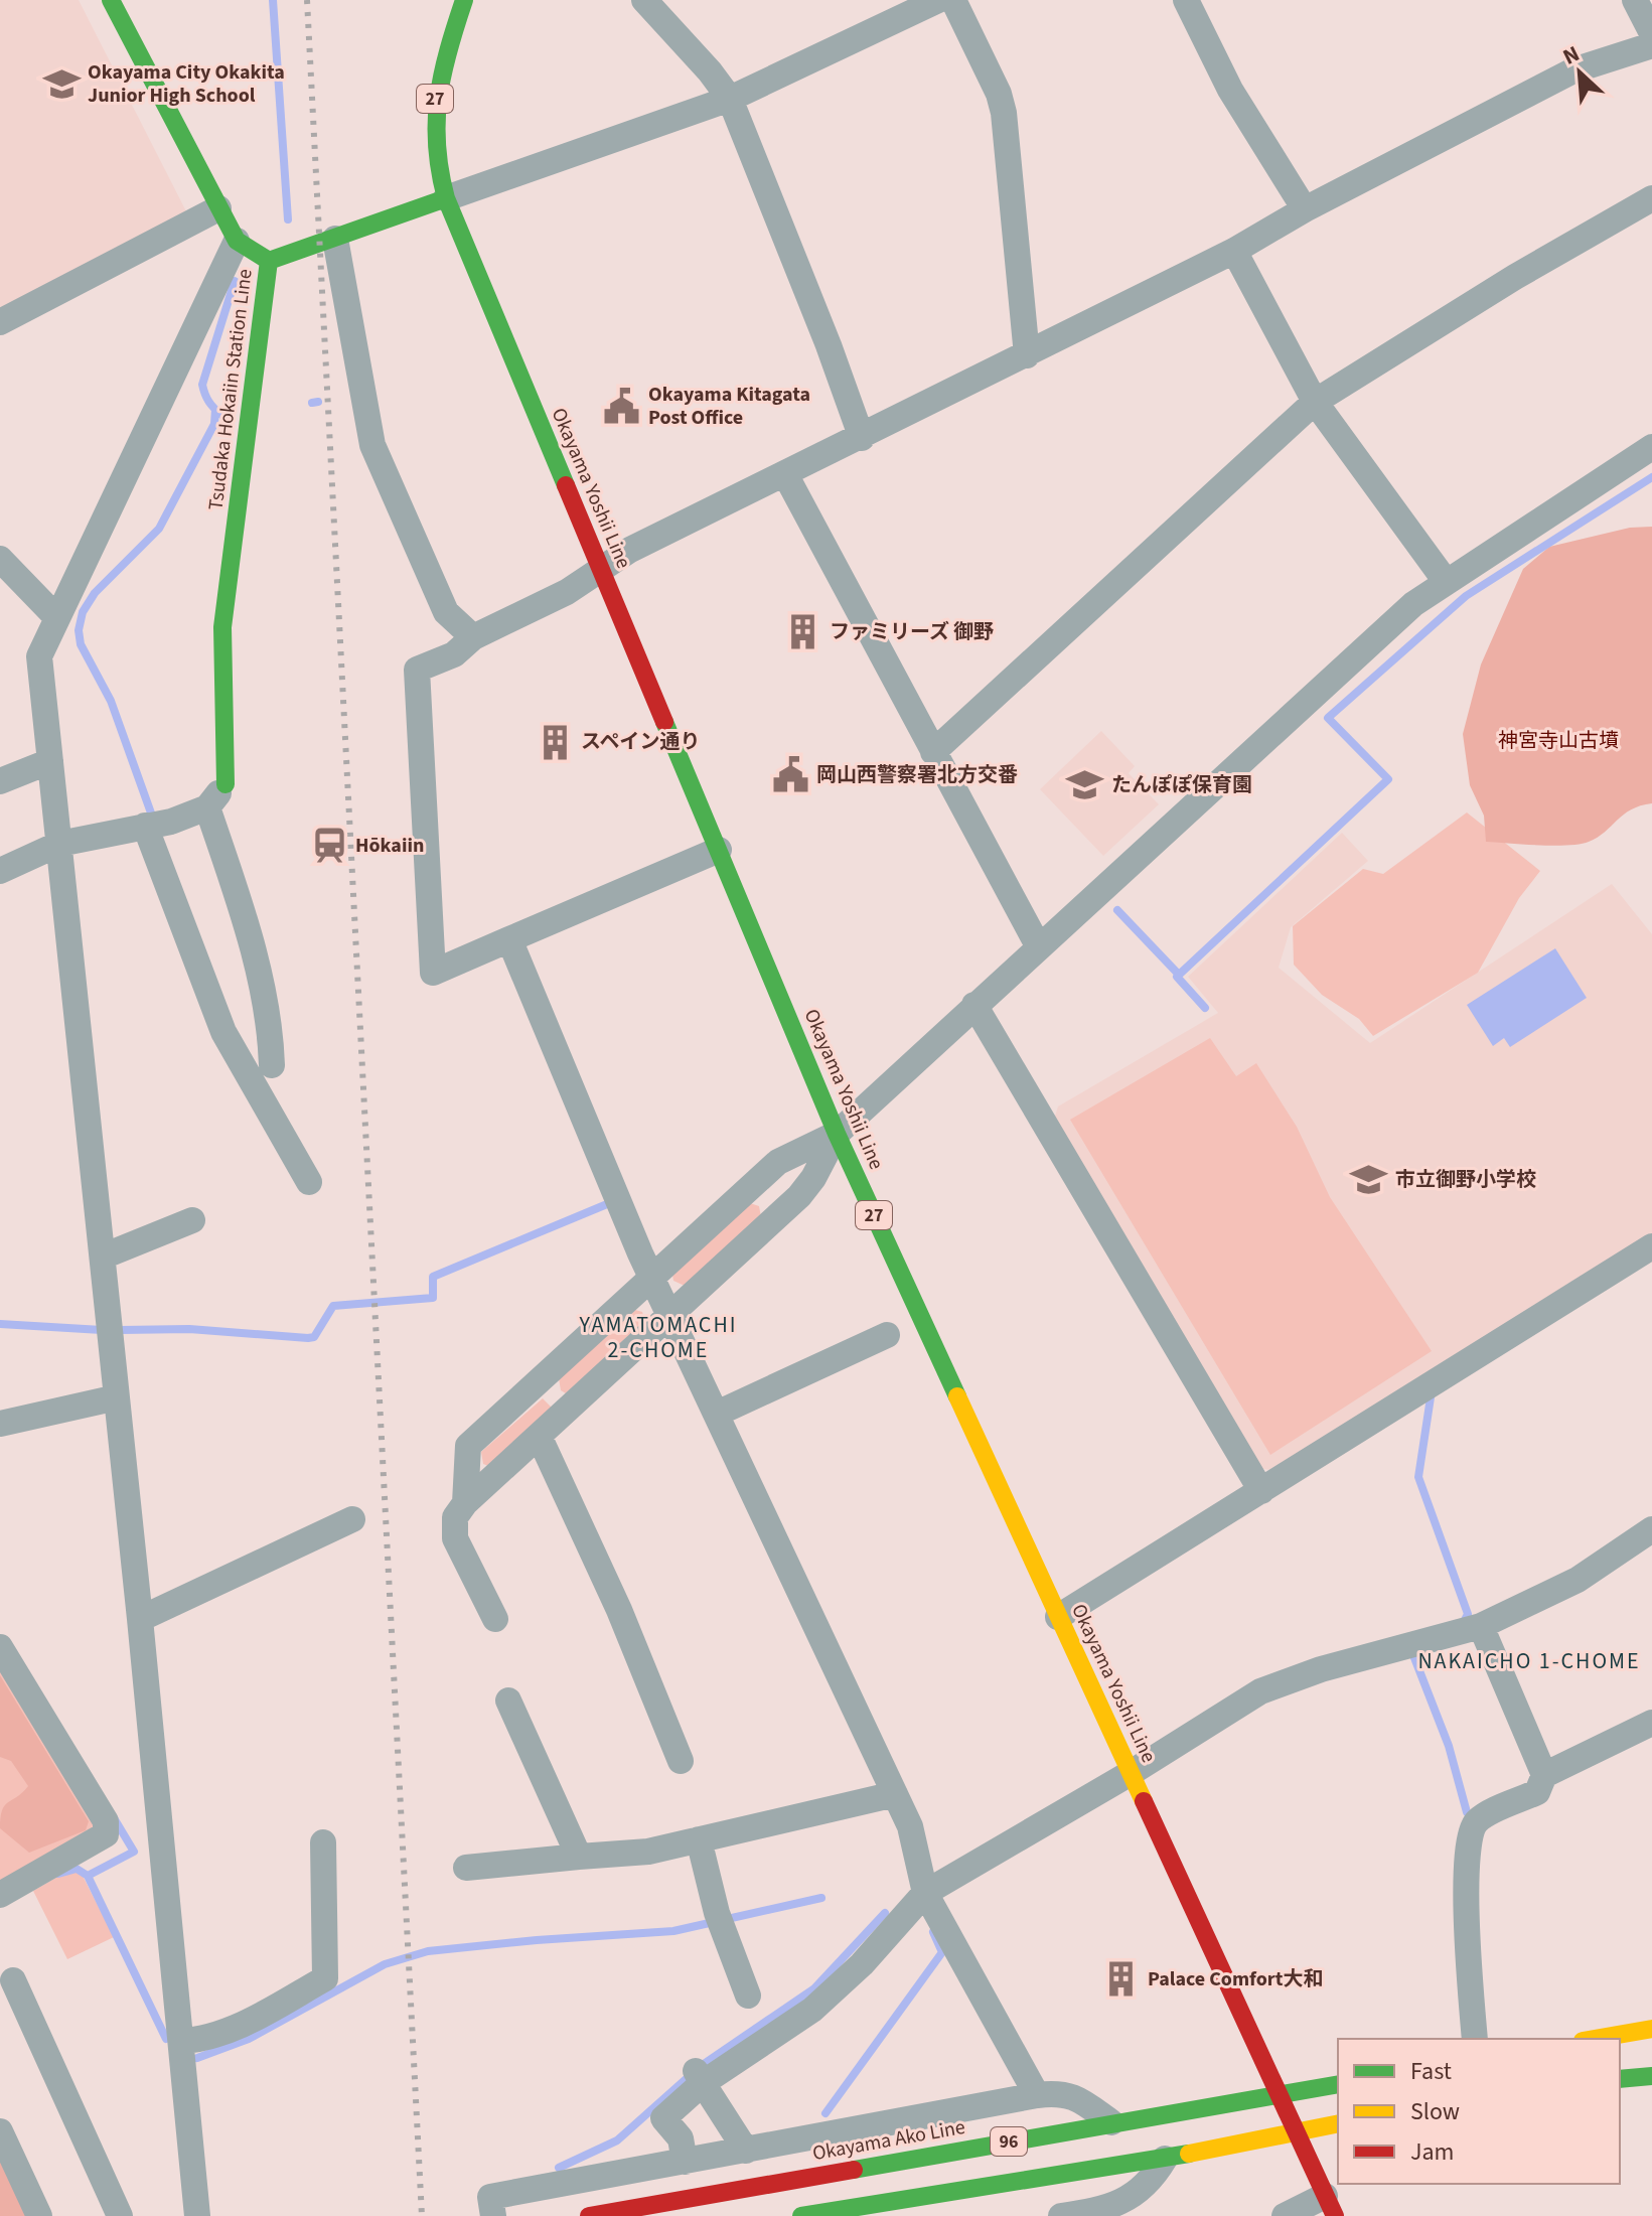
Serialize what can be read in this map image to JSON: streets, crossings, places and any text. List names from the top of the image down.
{
  "streets": {
    "main road": [
      "27",
      "Tsudaka Hokaiin Station Line",
      "Okayama Yoshii Line",
      "Okayama Ako Line",
      "96"
    ]
  },
  "crossings": [
    ["Okayama Yoshii Line", "Okayama Ako Line"],
    ["Okayama Yoshii Line", "96"]
  ],
  "districts": ["YAMATOMACHI 2-CHOME", "NAKAICHO 1-CHOME"],
  "parks": ["神宮寺山古墳"],
  "places": {
    "school or university": ["Okayama City Okakita Junior High School", "たんぽぽ保育園", "市立御野小学校"],
    "public building": ["Okayama Kitagata Post Office", "岡山西警察署北方交番"],
    "building": ["ファミリーズ 御野", "スペイン通り", "Palace Comfort大和"],
    "station": ["Hōkaiin"]
  },
  "legend": ["Fast", "Slow", "Jam"],
  "north": "top left"
}
